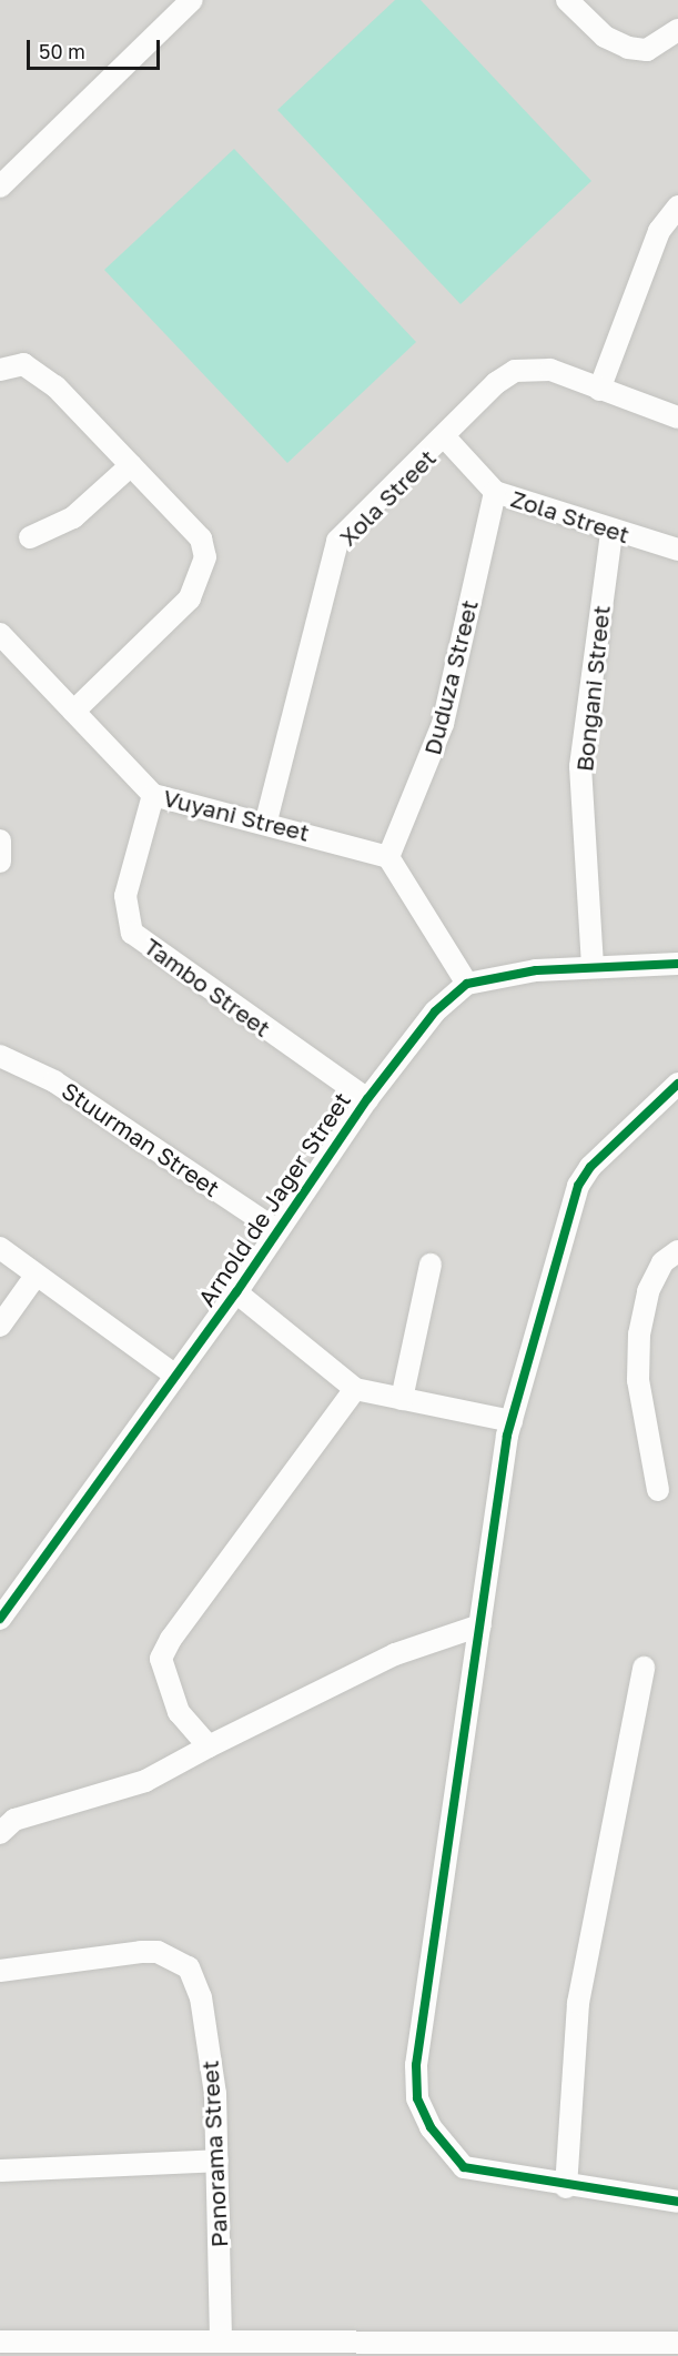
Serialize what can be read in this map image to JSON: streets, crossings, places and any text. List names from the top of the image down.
{
  "streets": {
    "street": [
      "Xola Street",
      "Zola Street",
      "Duduza Street",
      "Bongani Street",
      "Vuyani Street",
      "Tambo Street",
      "Stuurman Street",
      "Arnold de Jager Street",
      "Panorama Street"
    ]
  },
  "crossings": [
    ["Xola Street", "Zola Street"],
    ["Xola Street", "Vuyani Street"],
    ["Zola Street", "Duduza Street"],
    ["Zola Street", "Bongani Street"],
    ["Duduza Street", "Vuyani Street"],
    ["Vuyani Street", "Tambo Street"],
    ["Tambo Street", "Arnold de Jager Street"],
    ["Stuurman Street", "Arnold de Jager Street"]
  ],
  "scale_bar": "50 m"
}
